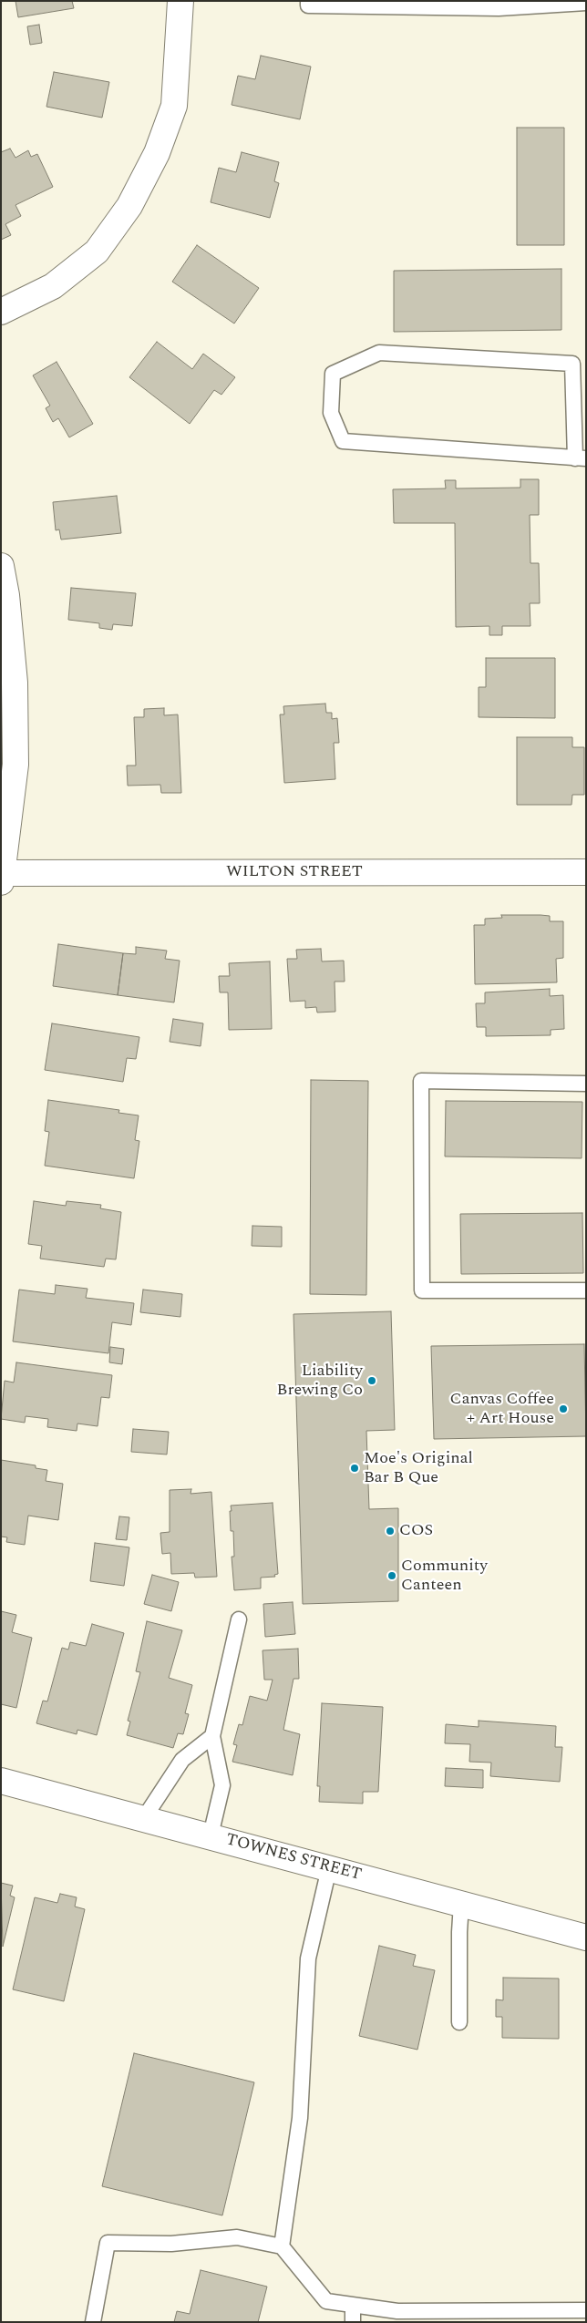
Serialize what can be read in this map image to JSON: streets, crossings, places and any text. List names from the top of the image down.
{
  "streets": {
    "street": ["WILTON STREET", "TOWNES STREET"]
  },
  "places": [
    "Liability Brewing Co",
    "Canvas Coffee + Art House",
    "Moe's Original Bar B Que",
    "COS",
    "Community Canteen"
  ]
}
